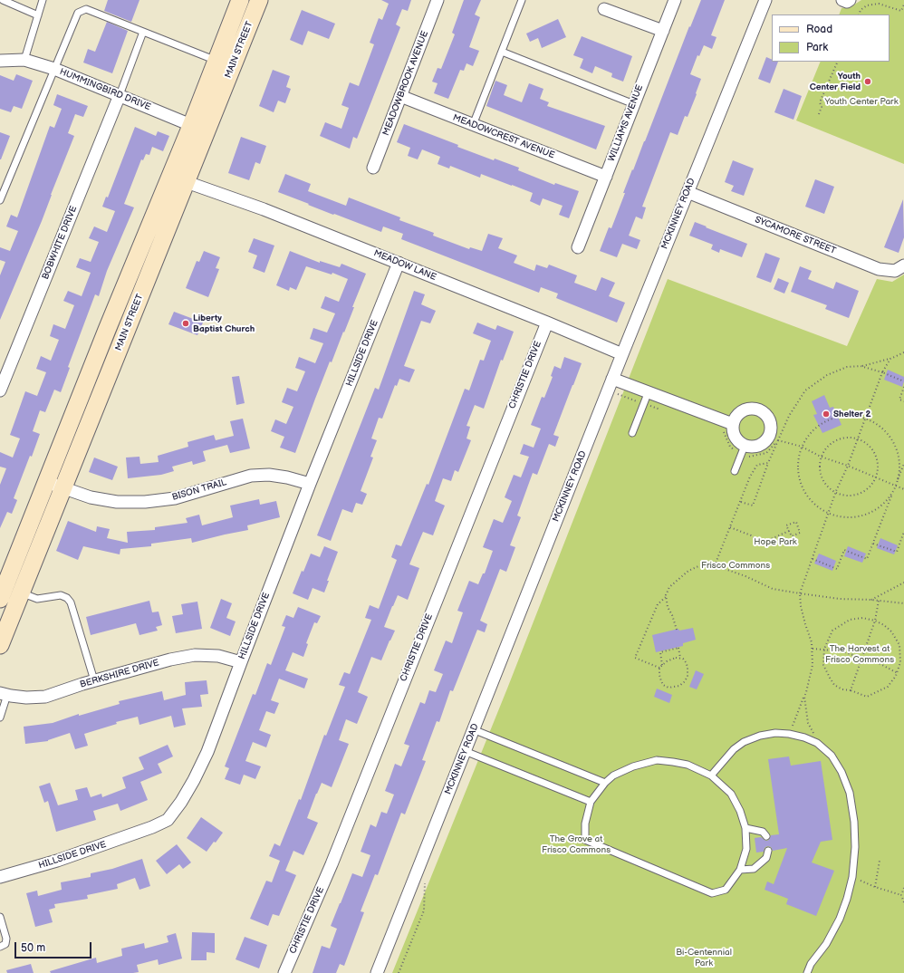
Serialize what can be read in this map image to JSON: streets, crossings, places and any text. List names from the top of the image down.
{
  "streets": {
    "main road": ["MAIN STREET"],
    "street": [
      "MEADOWBROOK AVENUE",
      "HUMMINGBIRD DRIVE",
      "WILLIAMS AVENUE",
      "MEADOWCREST AVENUE",
      "MCKINNEY ROAD",
      "SYCAMORE STREET",
      "BOBWHITE DRIVE",
      "MEADOW LANE",
      "HILLSIDE DRIVE",
      "CHRISTIE DRIVE",
      "BISON TRAIL",
      "BERKSHIRE DRIVE"
    ]
  },
  "crossings": [
    ["MAIN STREET", "HUMMINGBIRD DRIVE"],
    ["MAIN STREET", "MEADOW LANE"],
    ["MAIN STREET", "BISON TRAIL"],
    ["MEADOWBROOK AVENUE", "MEADOWCREST AVENUE"],
    ["HUMMINGBIRD DRIVE", "BOBWHITE DRIVE"],
    ["WILLIAMS AVENUE", "MEADOWCREST AVENUE"],
    ["MCKINNEY ROAD", "SYCAMORE STREET"],
    ["MCKINNEY ROAD", "MEADOW LANE"],
    ["MEADOW LANE", "HILLSIDE DRIVE"],
    ["MEADOW LANE", "CHRISTIE DRIVE"],
    ["HILLSIDE DRIVE", "BISON TRAIL"],
    ["HILLSIDE DRIVE", "BERKSHIRE DRIVE"]
  ],
  "parks": [
    "Youth Center Park",
    "Hope Park",
    "Frisco Commons",
    "The Harvest at Frisco Commons",
    "The Grove at Frisco Commons",
    "Bi-Centennial Park"
  ],
  "places": ["Youth Center Field", "Liberty Baptist Church", "Shelter 2"],
  "legend": ["Road", "Park"],
  "scale_bar": "50 m"
}
